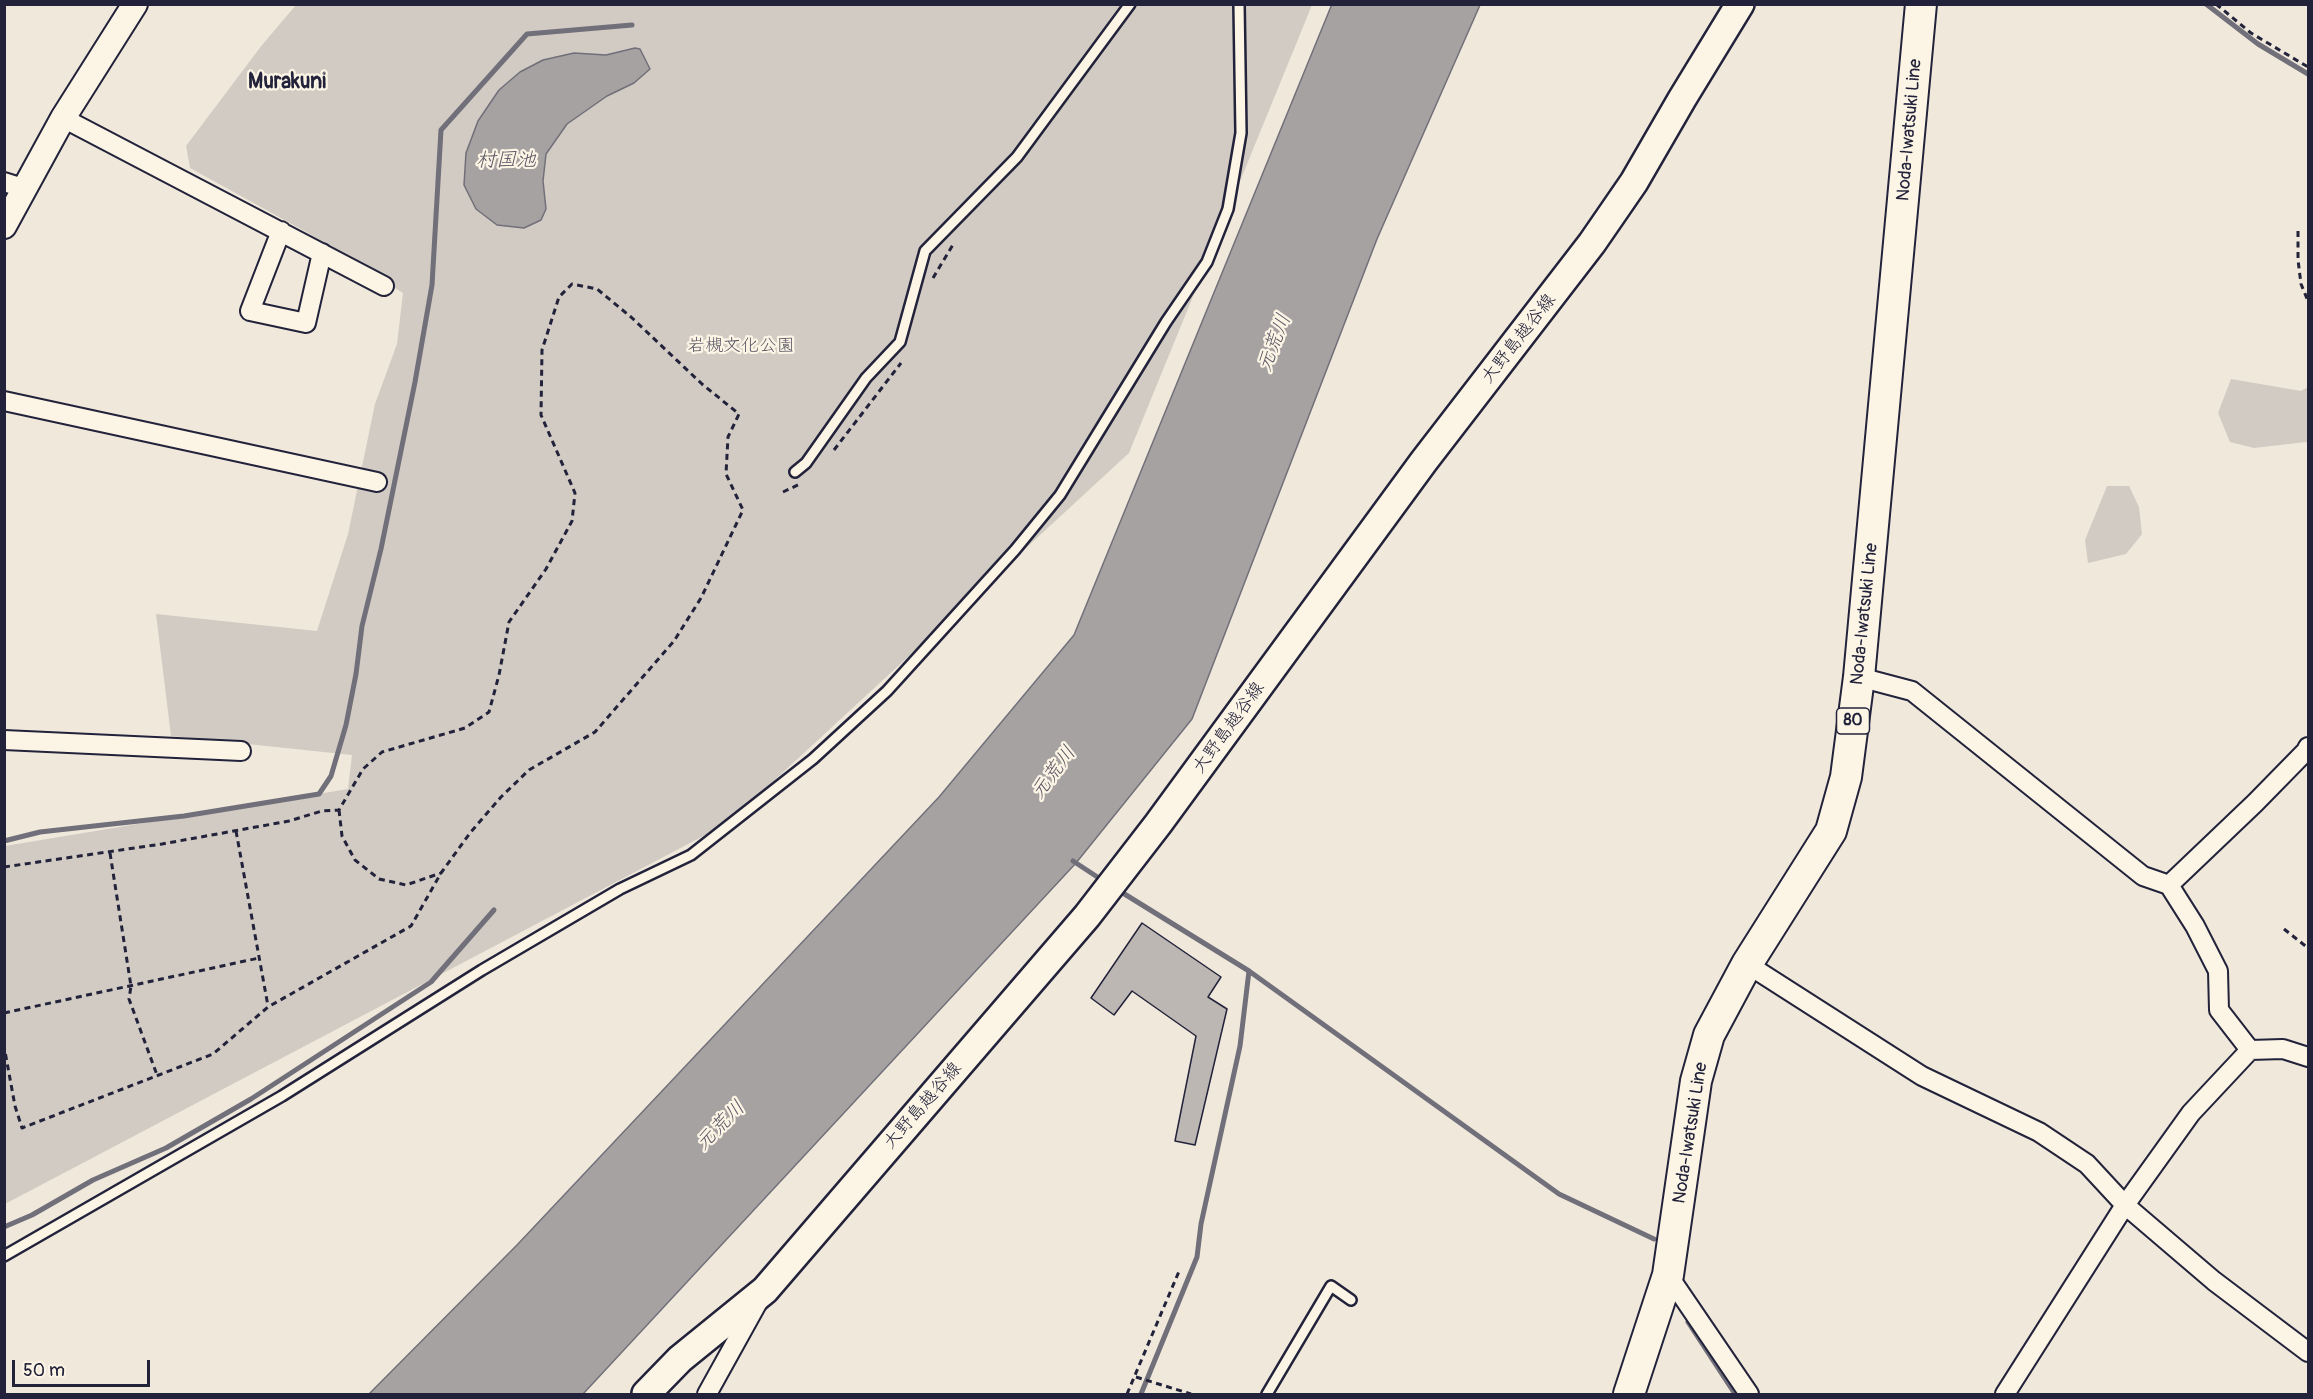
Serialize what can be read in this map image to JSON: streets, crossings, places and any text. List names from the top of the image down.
{
  "streets": {
    "main road": ["Noda-Iwatsuki Line", "大野島越谷線", "80"]
  },
  "districts": ["Murakuni"],
  "water": ["村国池", "元荒川"],
  "parks": ["岩槻文化公園"],
  "scale_bar": "50 m"
}
